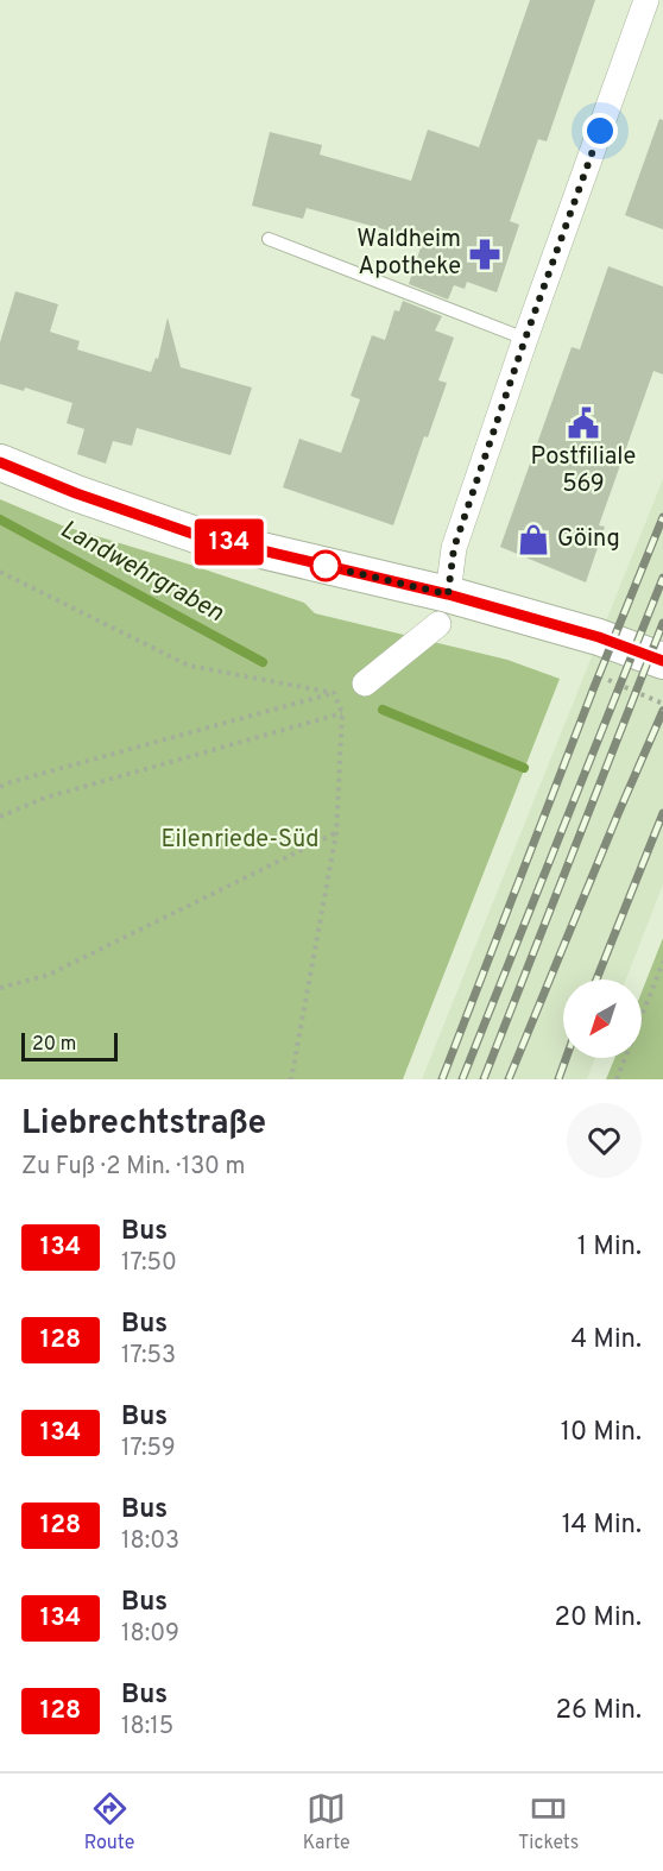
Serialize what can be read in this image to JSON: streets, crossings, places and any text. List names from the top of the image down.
{
  "water": ["Landwehrgraben"],
  "parks": ["Eilenriede-Süd"],
  "places": {
    "pharmacy": ["Waldheim Apotheke"],
    "public building": ["Postfiliale 569"],
    "shop": ["Göing"]
  },
  "lines": ["bus line 134"],
  "scale_bar": "20 m",
  "north": "bottom left",
  "page": {
    "on_map": "134",
    "scale": "20 m",
    "heading": ["Liebrechtstraße", "Zu Fuß · 2 Min. · 130 m"],
    "list": [
      {
        "mark": "134",
        "name": "Bus",
        "note": "17:50",
        "value": "1 Min."
      },
      {
        "mark": "128",
        "name": "Bus",
        "note": "17:53",
        "value": "4 Min."
      },
      {
        "mark": "134",
        "name": "Bus",
        "note": "17:59",
        "value": "10 Min."
      },
      {
        "mark": "128",
        "name": "Bus",
        "note": "18:03",
        "value": "14 Min."
      },
      {
        "mark": "134",
        "name": "Bus",
        "note": "18:09",
        "value": "20 Min."
      },
      {
        "mark": "128",
        "name": "Bus",
        "note": "18:15",
        "value": "26 Min."
      }
    ],
    "tabs": ["Route", "Karte", "Tickets"]
  }
}
